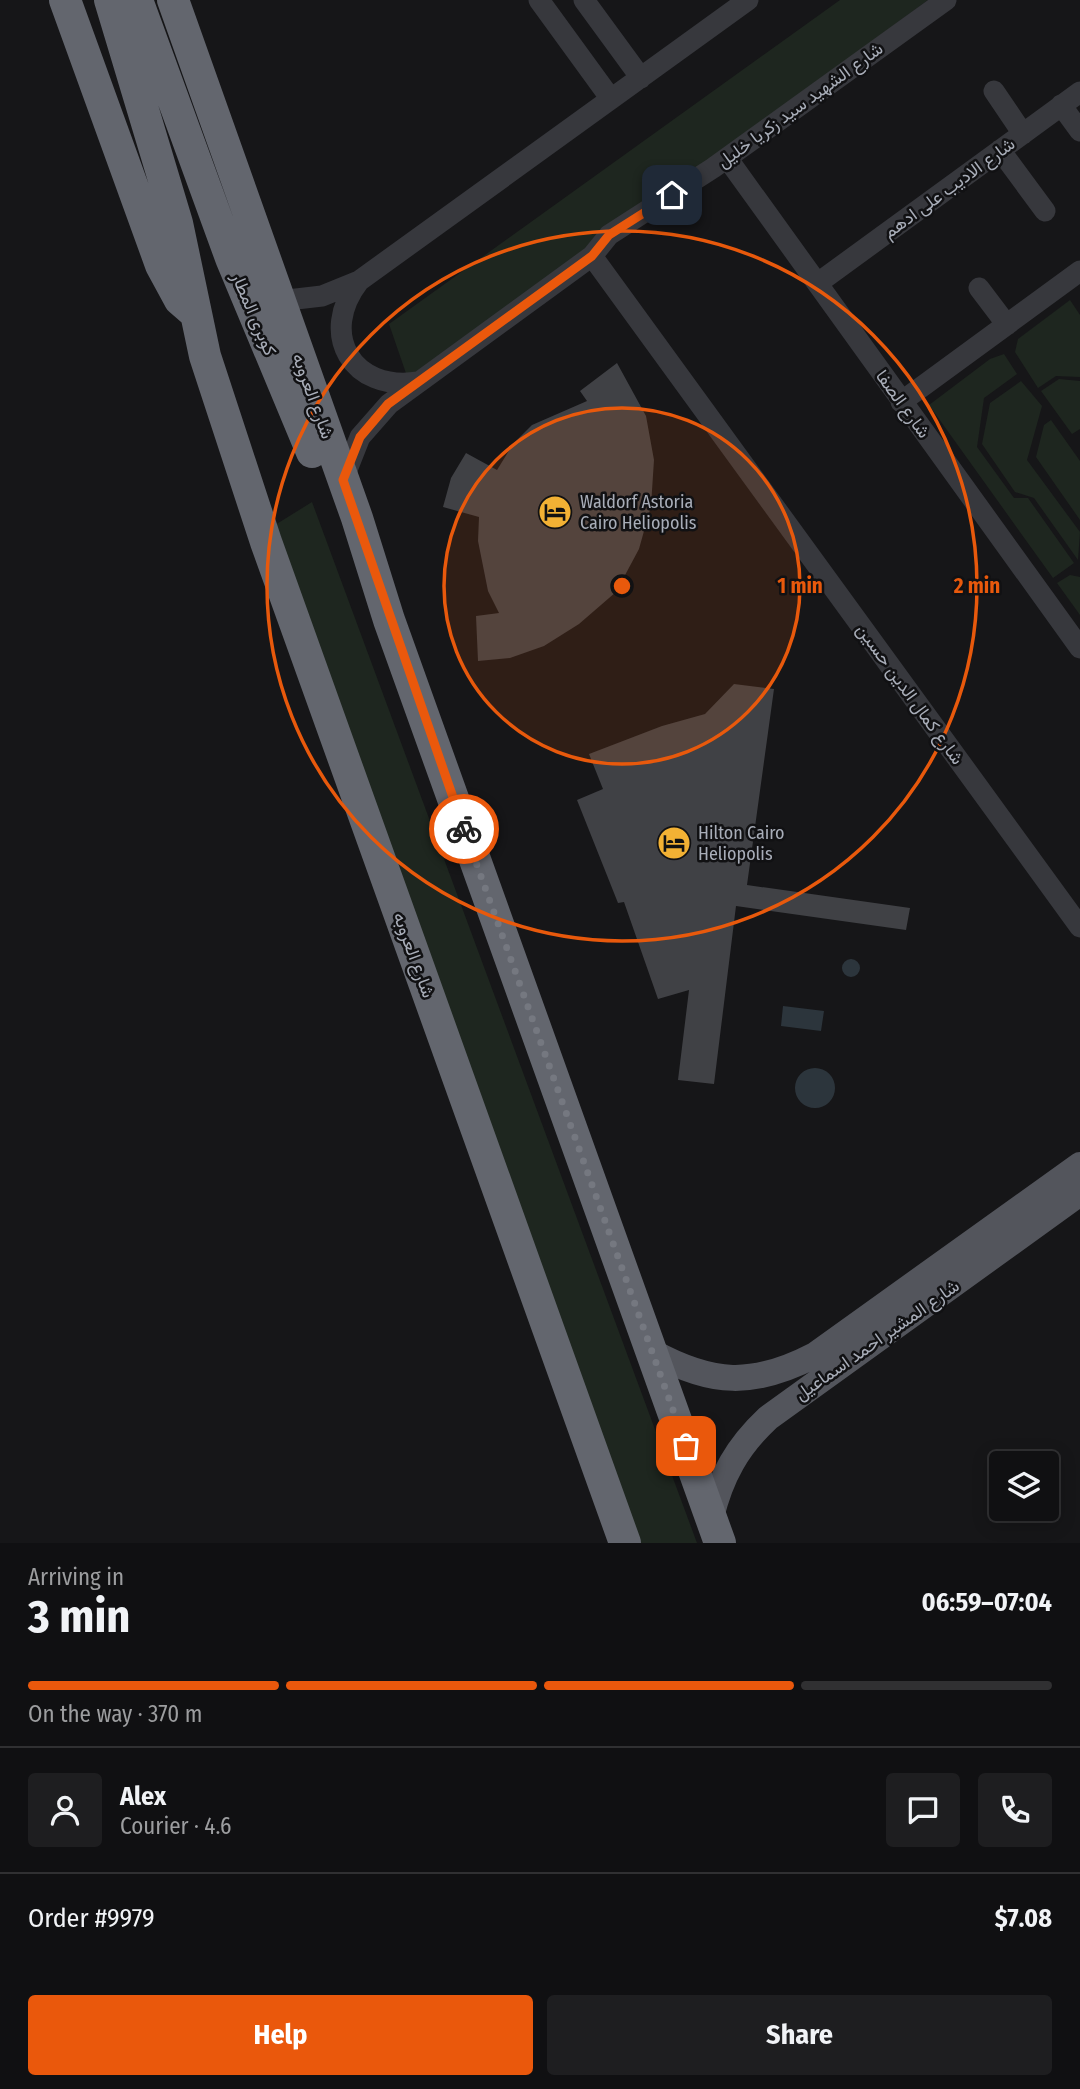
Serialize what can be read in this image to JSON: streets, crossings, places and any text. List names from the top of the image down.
{
  "streets": {
    "highway": ["كوبرى المطار", "شارع العروبه"],
    "main road": ["شارع المشير احمد اسماعيل"],
    "street": [
      "شارع الشهيد سيد زكريا خليل",
      "شارع الاديب على ادهم",
      "شارع الصفا",
      "شارع كمال الدين حسين"
    ]
  },
  "crossings": [
    ["شارع الشهيد سيد زكريا خليل", "شارع العروبه"],
    ["شارع الشهيد سيد زكريا خليل", "شارع الصفا"],
    ["شارع الشهيد سيد زكريا خليل", "شارع كمال الدين حسين"],
    ["شارع الاديب على ادهم", "شارع الصفا"],
    ["كوبرى المطار", "شارع العروبه"],
    ["شارع العروبه", "شارع المشير احمد اسماعيل"]
  ],
  "places": {
    "hotel": ["Waldorf Astoria Cairo Heliopolis", "Hilton Cairo Heliopolis"]
  },
  "page": {
    "heading": ["3 min", "Arriving in", "06:59–07:04"],
    "panel": [
      "Alex",
      "Courier · 4.6",
      "Order #9979",
      "$7.08"
    ],
    "bar": "On the way · 370 m",
    "buttons": ["Help", "Share"]
  },
  "rings": ["1 min", "2 min"]
}
